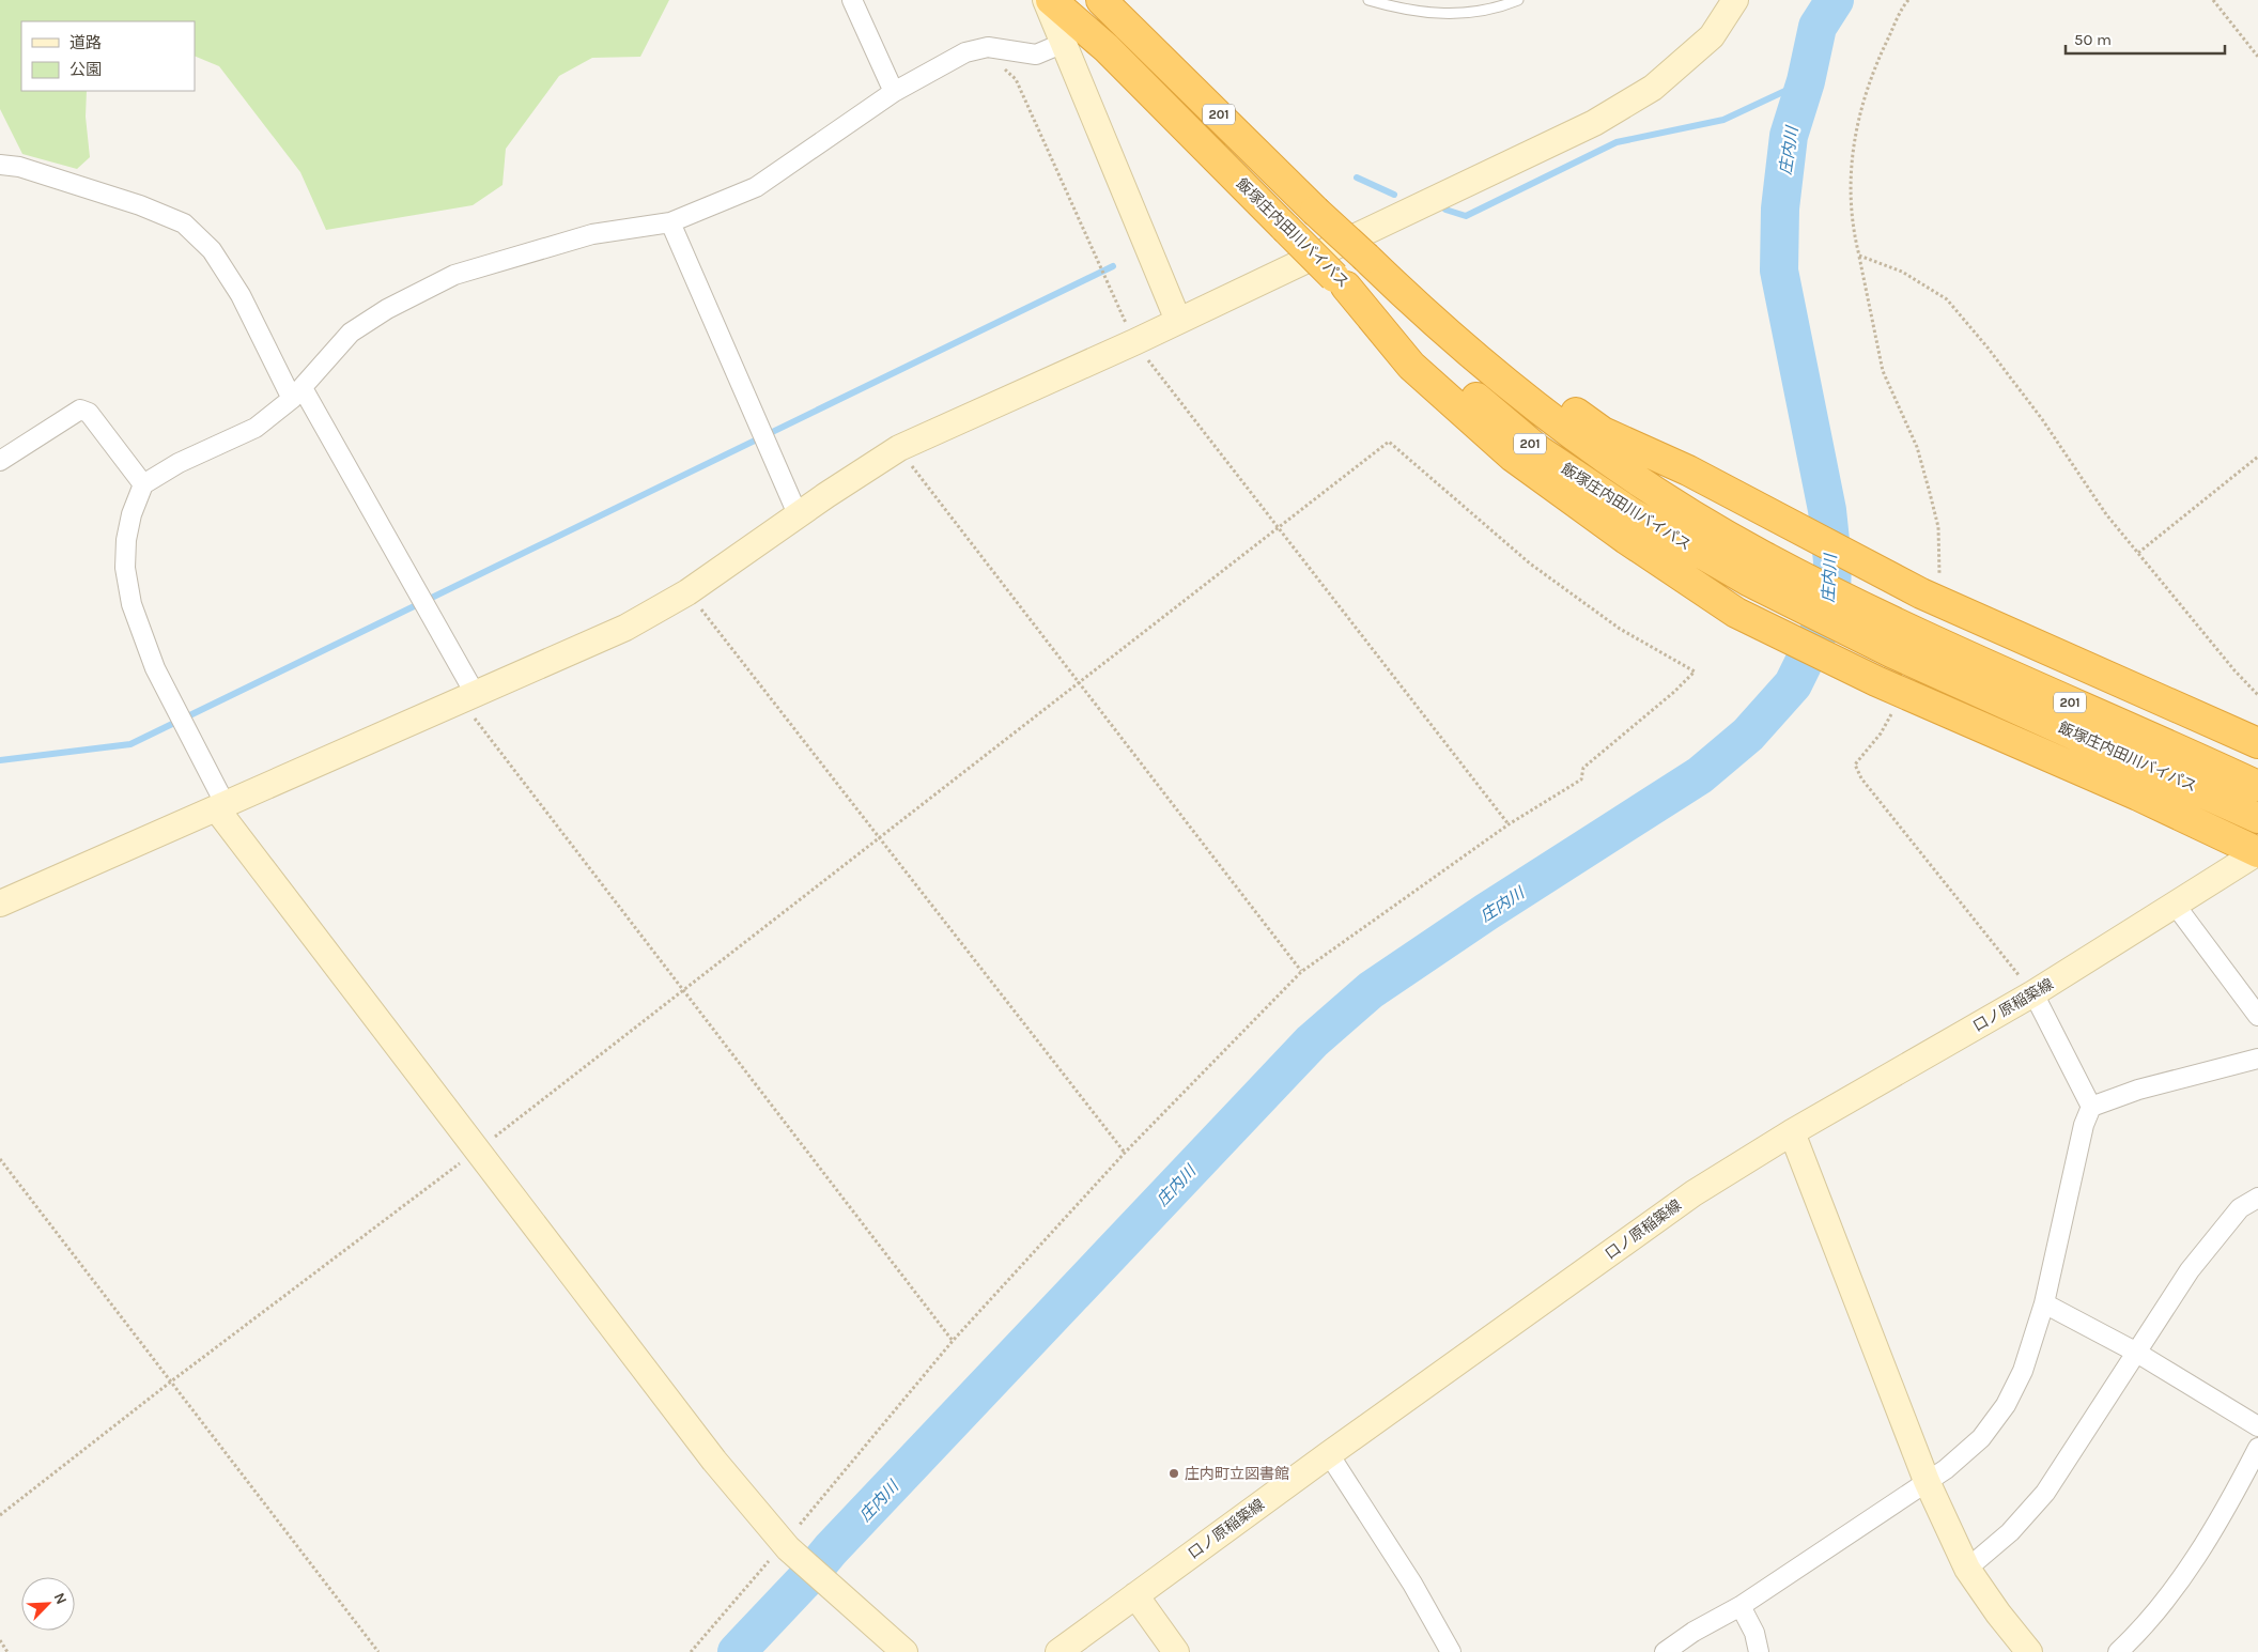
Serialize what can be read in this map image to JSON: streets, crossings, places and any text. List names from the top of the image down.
{
  "streets": {
    "highway": ["201", "飯塚庄内田川バイパス"],
    "street": ["口ノ原稲築線"]
  },
  "water": ["庄内川"],
  "places": ["庄内町立図書館"],
  "legend": ["道路", "公園"],
  "scale_bar": "50 m",
  "north": "top right"
}
